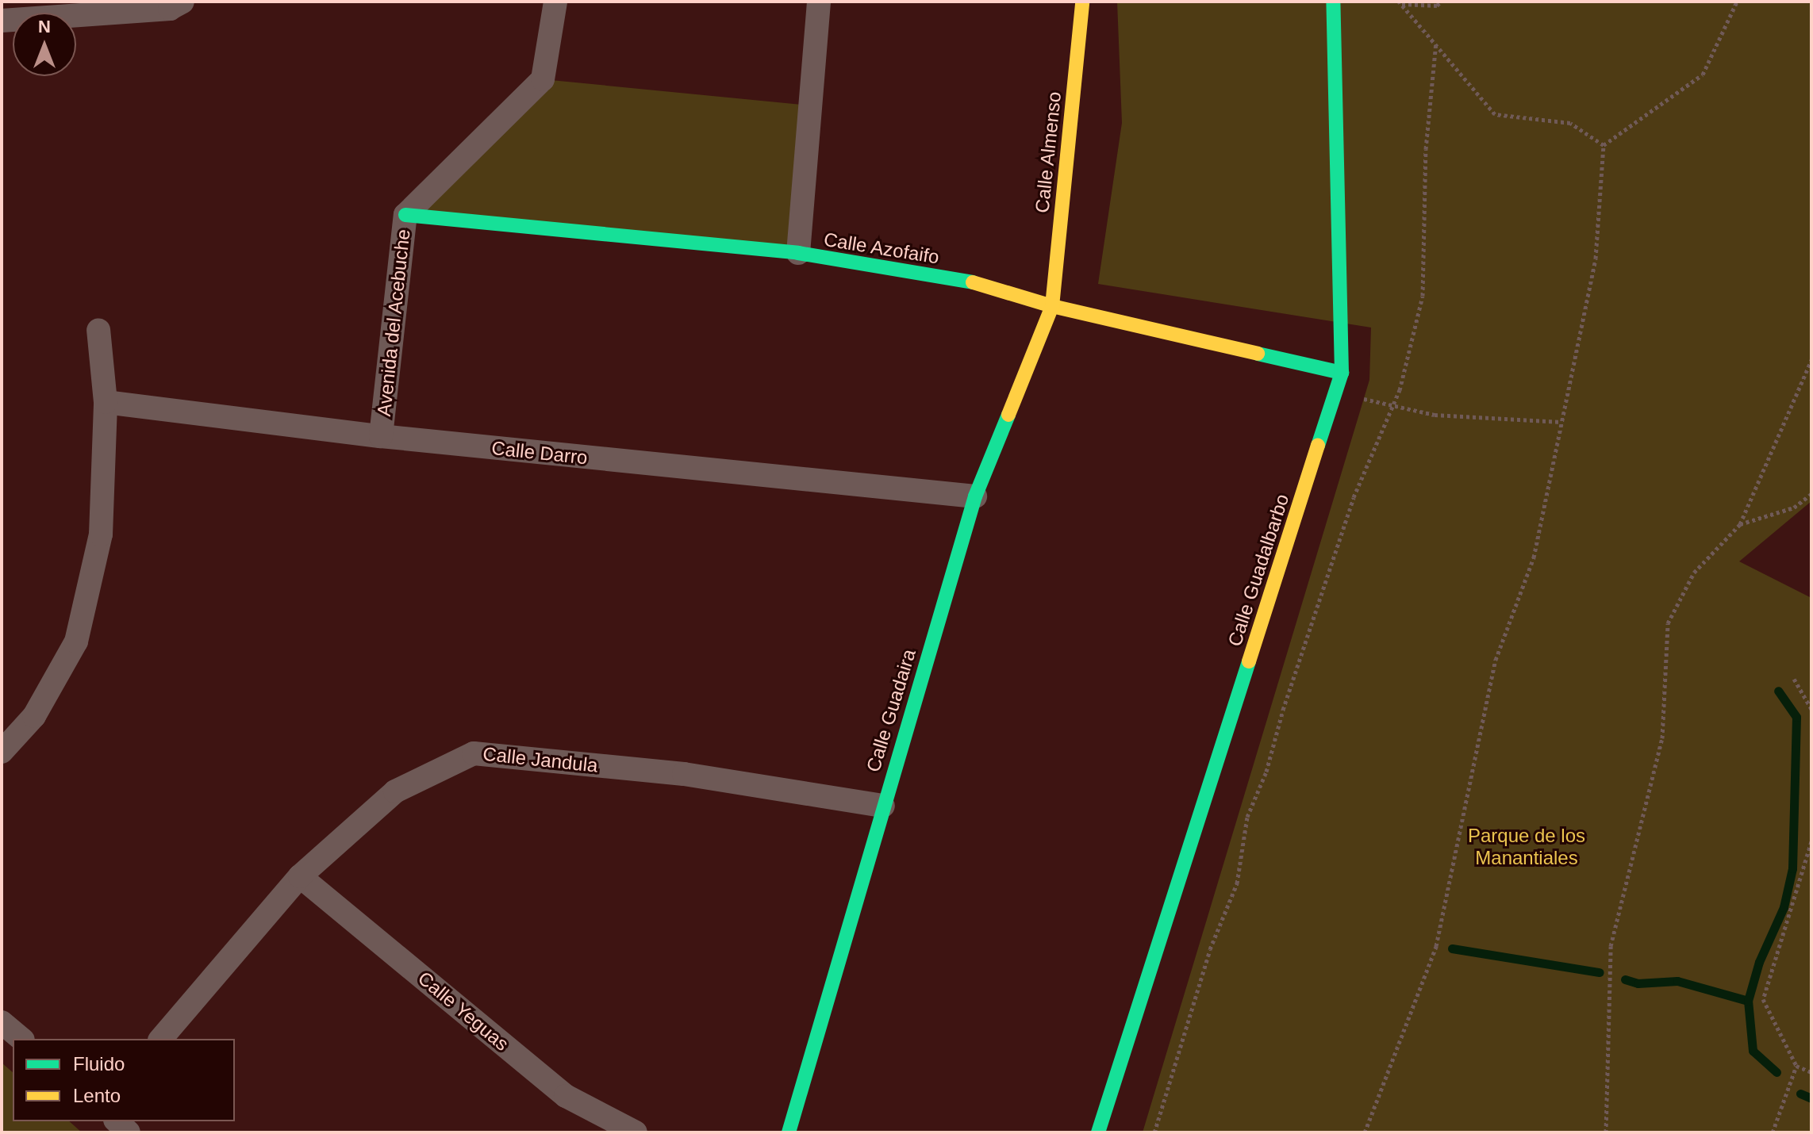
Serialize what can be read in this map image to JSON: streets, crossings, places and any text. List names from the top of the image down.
{
  "streets": {
    "street": [
      "Calle Almenso",
      "Calle Azofaifo",
      "Avenida del Acebuche",
      "Calle Darro",
      "Calle Guadalbarbo",
      "Calle Guadaira",
      "Calle Jandula",
      "Calle Yeguas"
    ]
  },
  "crossings": [
    ["Calle Almenso", "Calle Azofaifo"],
    ["Calle Almenso", "Calle Guadaira"],
    ["Calle Azofaifo", "Avenida del Acebuche"],
    ["Calle Azofaifo", "Calle Guadalbarbo"],
    ["Calle Azofaifo", "Calle Guadaira"],
    ["Avenida del Acebuche", "Calle Darro"],
    ["Calle Darro", "Calle Guadaira"],
    ["Calle Guadaira", "Calle Jandula"],
    ["Calle Jandula", "Calle Yeguas"]
  ],
  "parks": ["Parque de los Manantiales"],
  "legend": ["Fluido", "Lento"],
  "north": "top"
}
